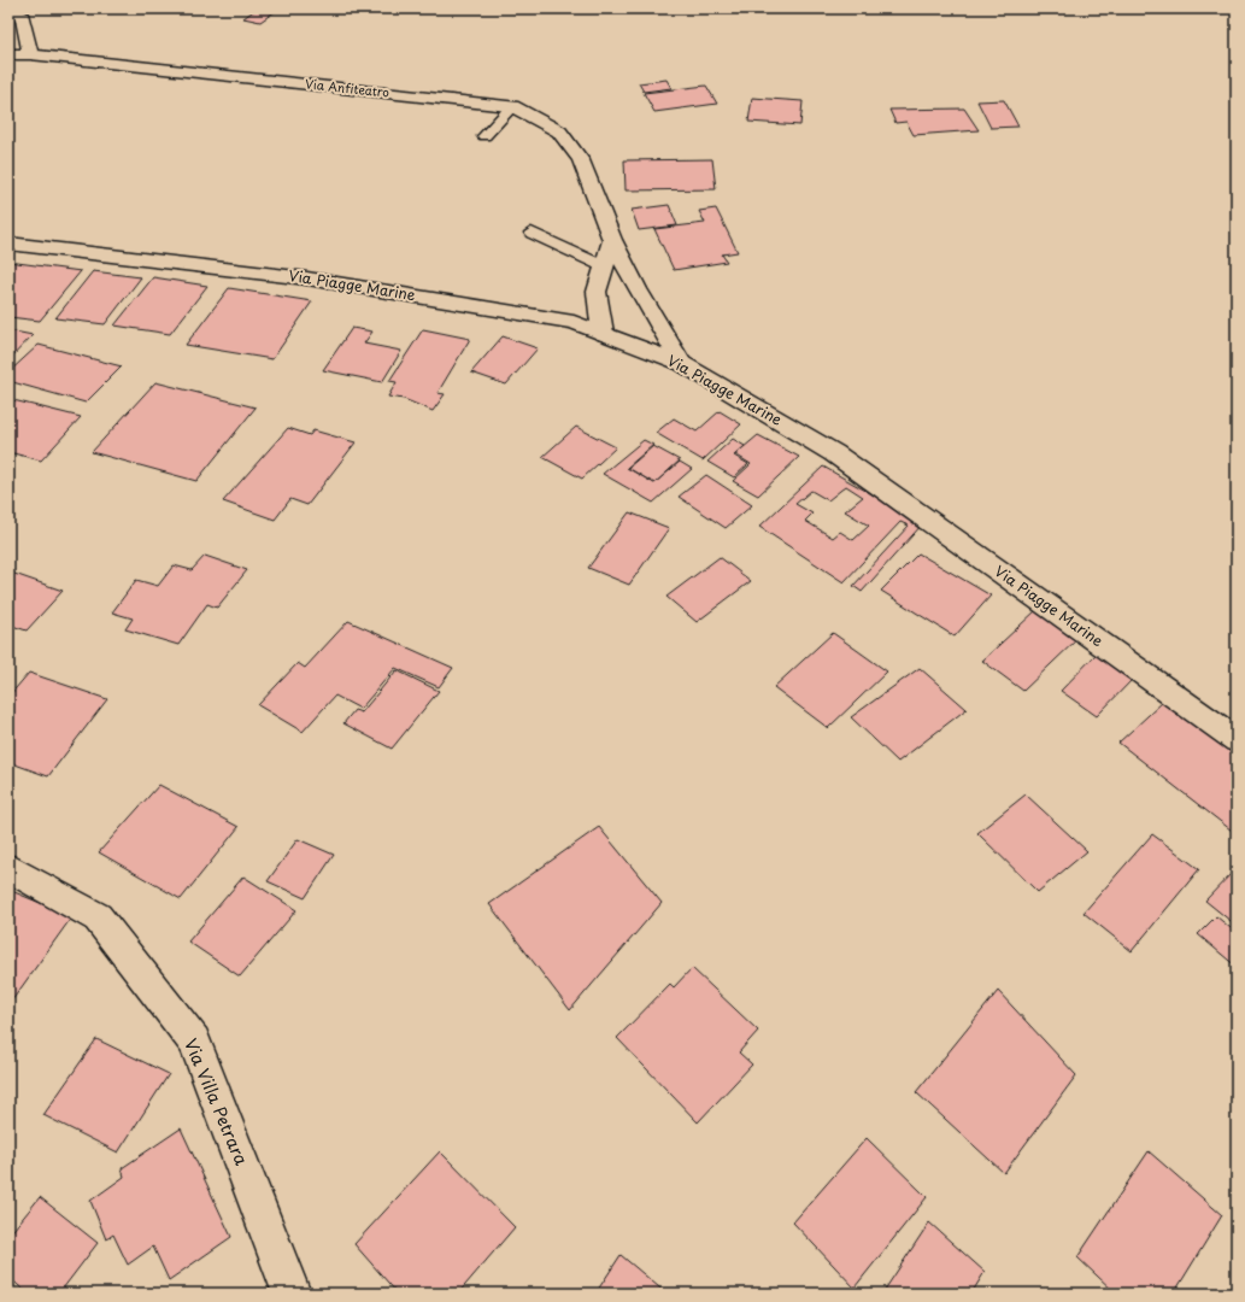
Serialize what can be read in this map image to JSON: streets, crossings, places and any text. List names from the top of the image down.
{
  "streets": {
    "street": ["Via Anfiteatro", "Via Piagge Marine", "Via Villa Petrara"]
  },
  "crossings": [
    ["Via Anfiteatro", "Via Piagge Marine"]
  ]
}
